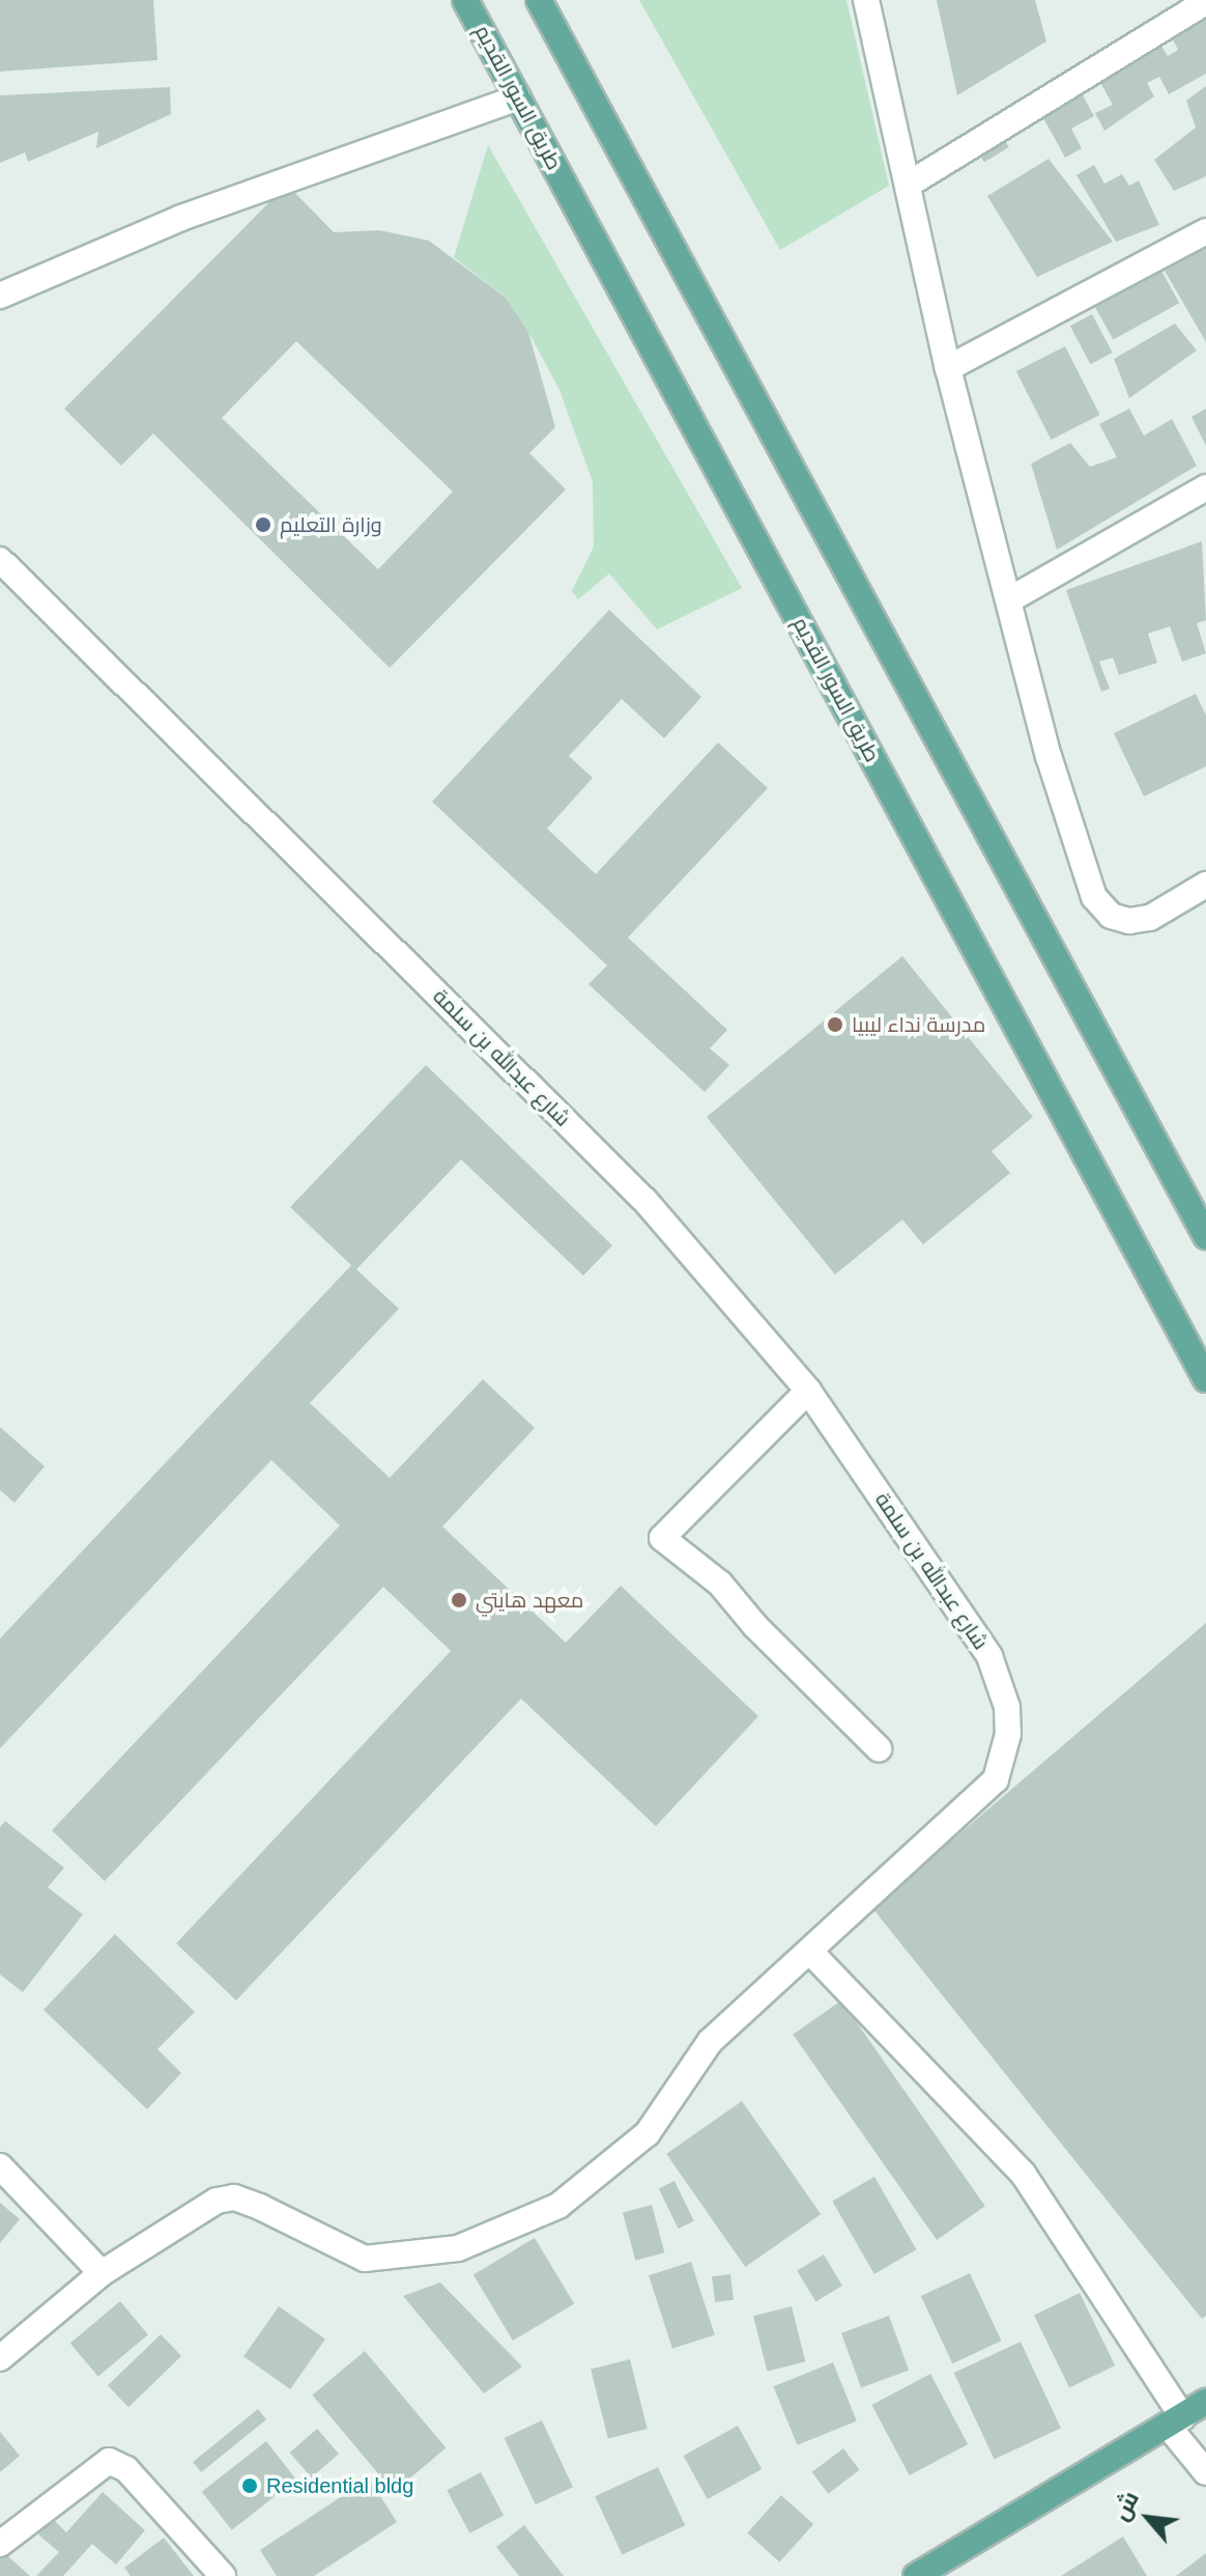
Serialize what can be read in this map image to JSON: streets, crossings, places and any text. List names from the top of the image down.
{
  "streets": {
    "main road": ["طريق السور القديم"],
    "street": ["شارع عبدالله بن سلمة"]
  },
  "places": [
    "وزارة التعليم",
    "مدرسة نداء ليبيا",
    "معهد هايتي",
    "Residential bldg"
  ],
  "north": "top left"
}
